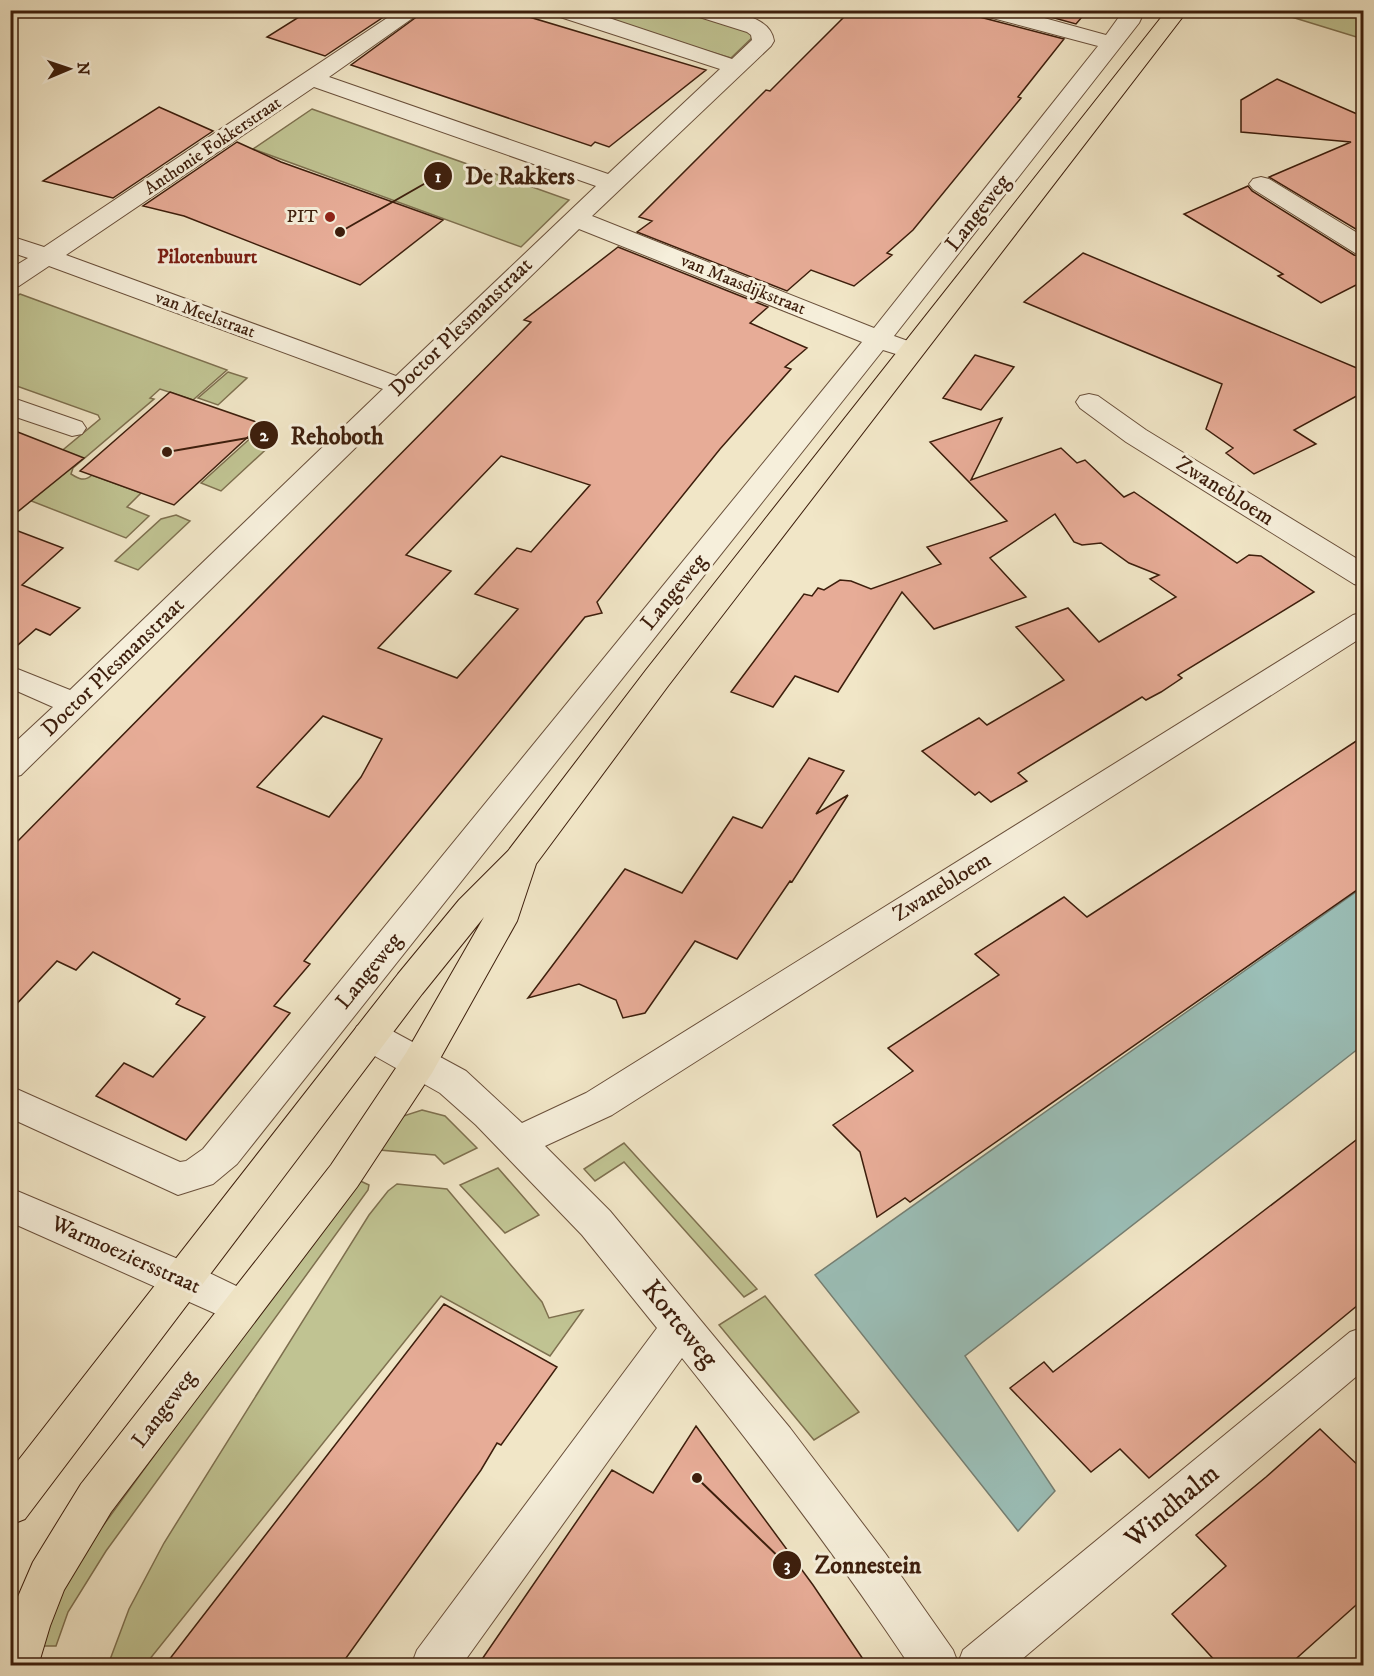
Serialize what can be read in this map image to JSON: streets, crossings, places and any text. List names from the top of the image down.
{
  "streets": {
    "main road": ["Langeweg"],
    "street": [
      "Anthonie Fokkerstraat",
      "van Maasdijkstraat",
      "van Meelstraat",
      "Doctor Plesmanstraat",
      "Zwanebloem",
      "Warmoeziersstraat",
      "Korteweg",
      "Windhalm"
    ]
  },
  "crossings": [
    ["Anthonie Fokkerstraat", "van Meelstraat"],
    ["Langeweg", "van Maasdijkstraat"],
    ["Langeweg", "Warmoeziersstraat"],
    ["Langeweg", "Korteweg"],
    ["van Maasdijkstraat", "Doctor Plesmanstraat"],
    ["van Meelstraat", "Doctor Plesmanstraat"],
    ["Zwanebloem", "Korteweg"]
  ],
  "districts": ["Pilotenbuurt"],
  "places": [
    "PIT",
    "De Rakkers",
    "Rehoboth",
    "Zonnestein"
  ],
  "north": "right"
}
